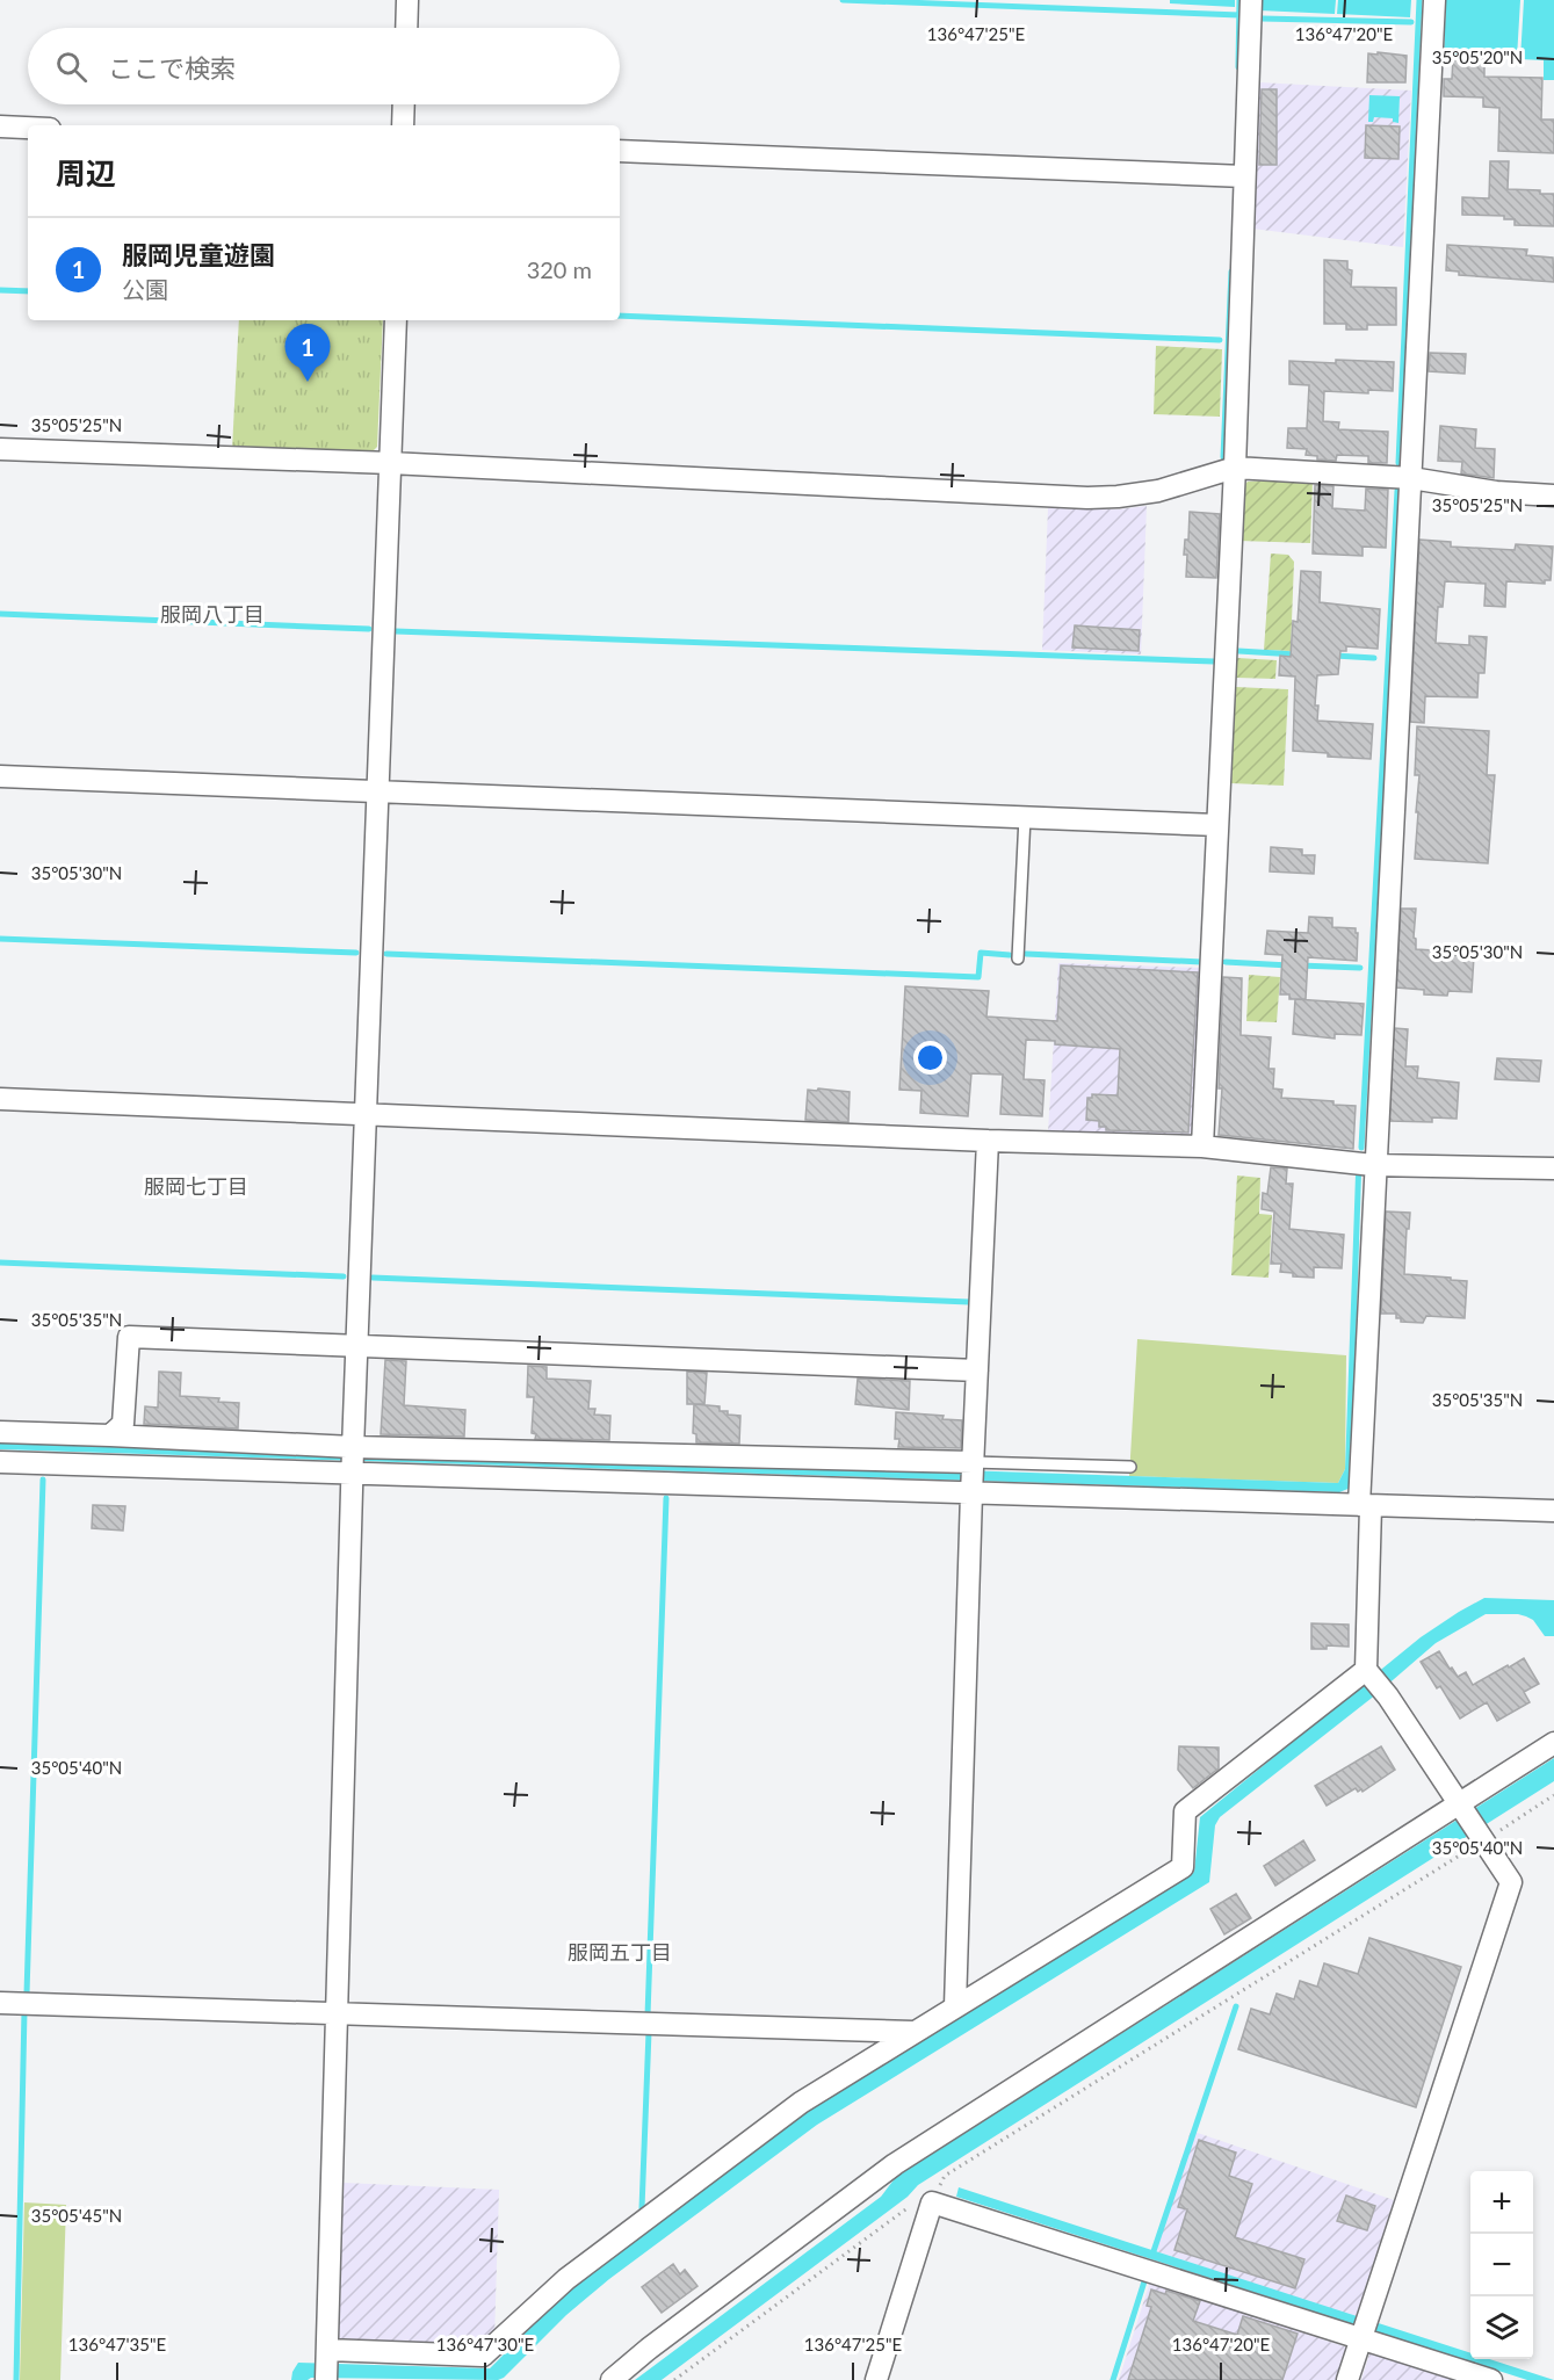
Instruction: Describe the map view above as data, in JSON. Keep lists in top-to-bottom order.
{
  "districts": ["服岡八丁目", "服岡七丁目", "服岡五丁目"],
  "page": {
    "search": "ここで検索",
    "heading": "周辺",
    "list": [
      {
        "mark": "1",
        "name": "服岡児童遊園",
        "note": "公園",
        "value": "320 m"
      }
    ],
    "pins": "1",
    "map_buttons": ["+", "−"]
  },
  "coordinates": [
    "136°47'25\"E",
    "136°47'20\"E",
    "35°05'20\"N",
    "35°05'25\"N",
    "35°05'30\"N",
    "35°05'35\"N",
    "35°05'40\"N",
    "35°05'45\"N",
    "136°47'35\"E",
    "136°47'30\"E"
  ]
}
